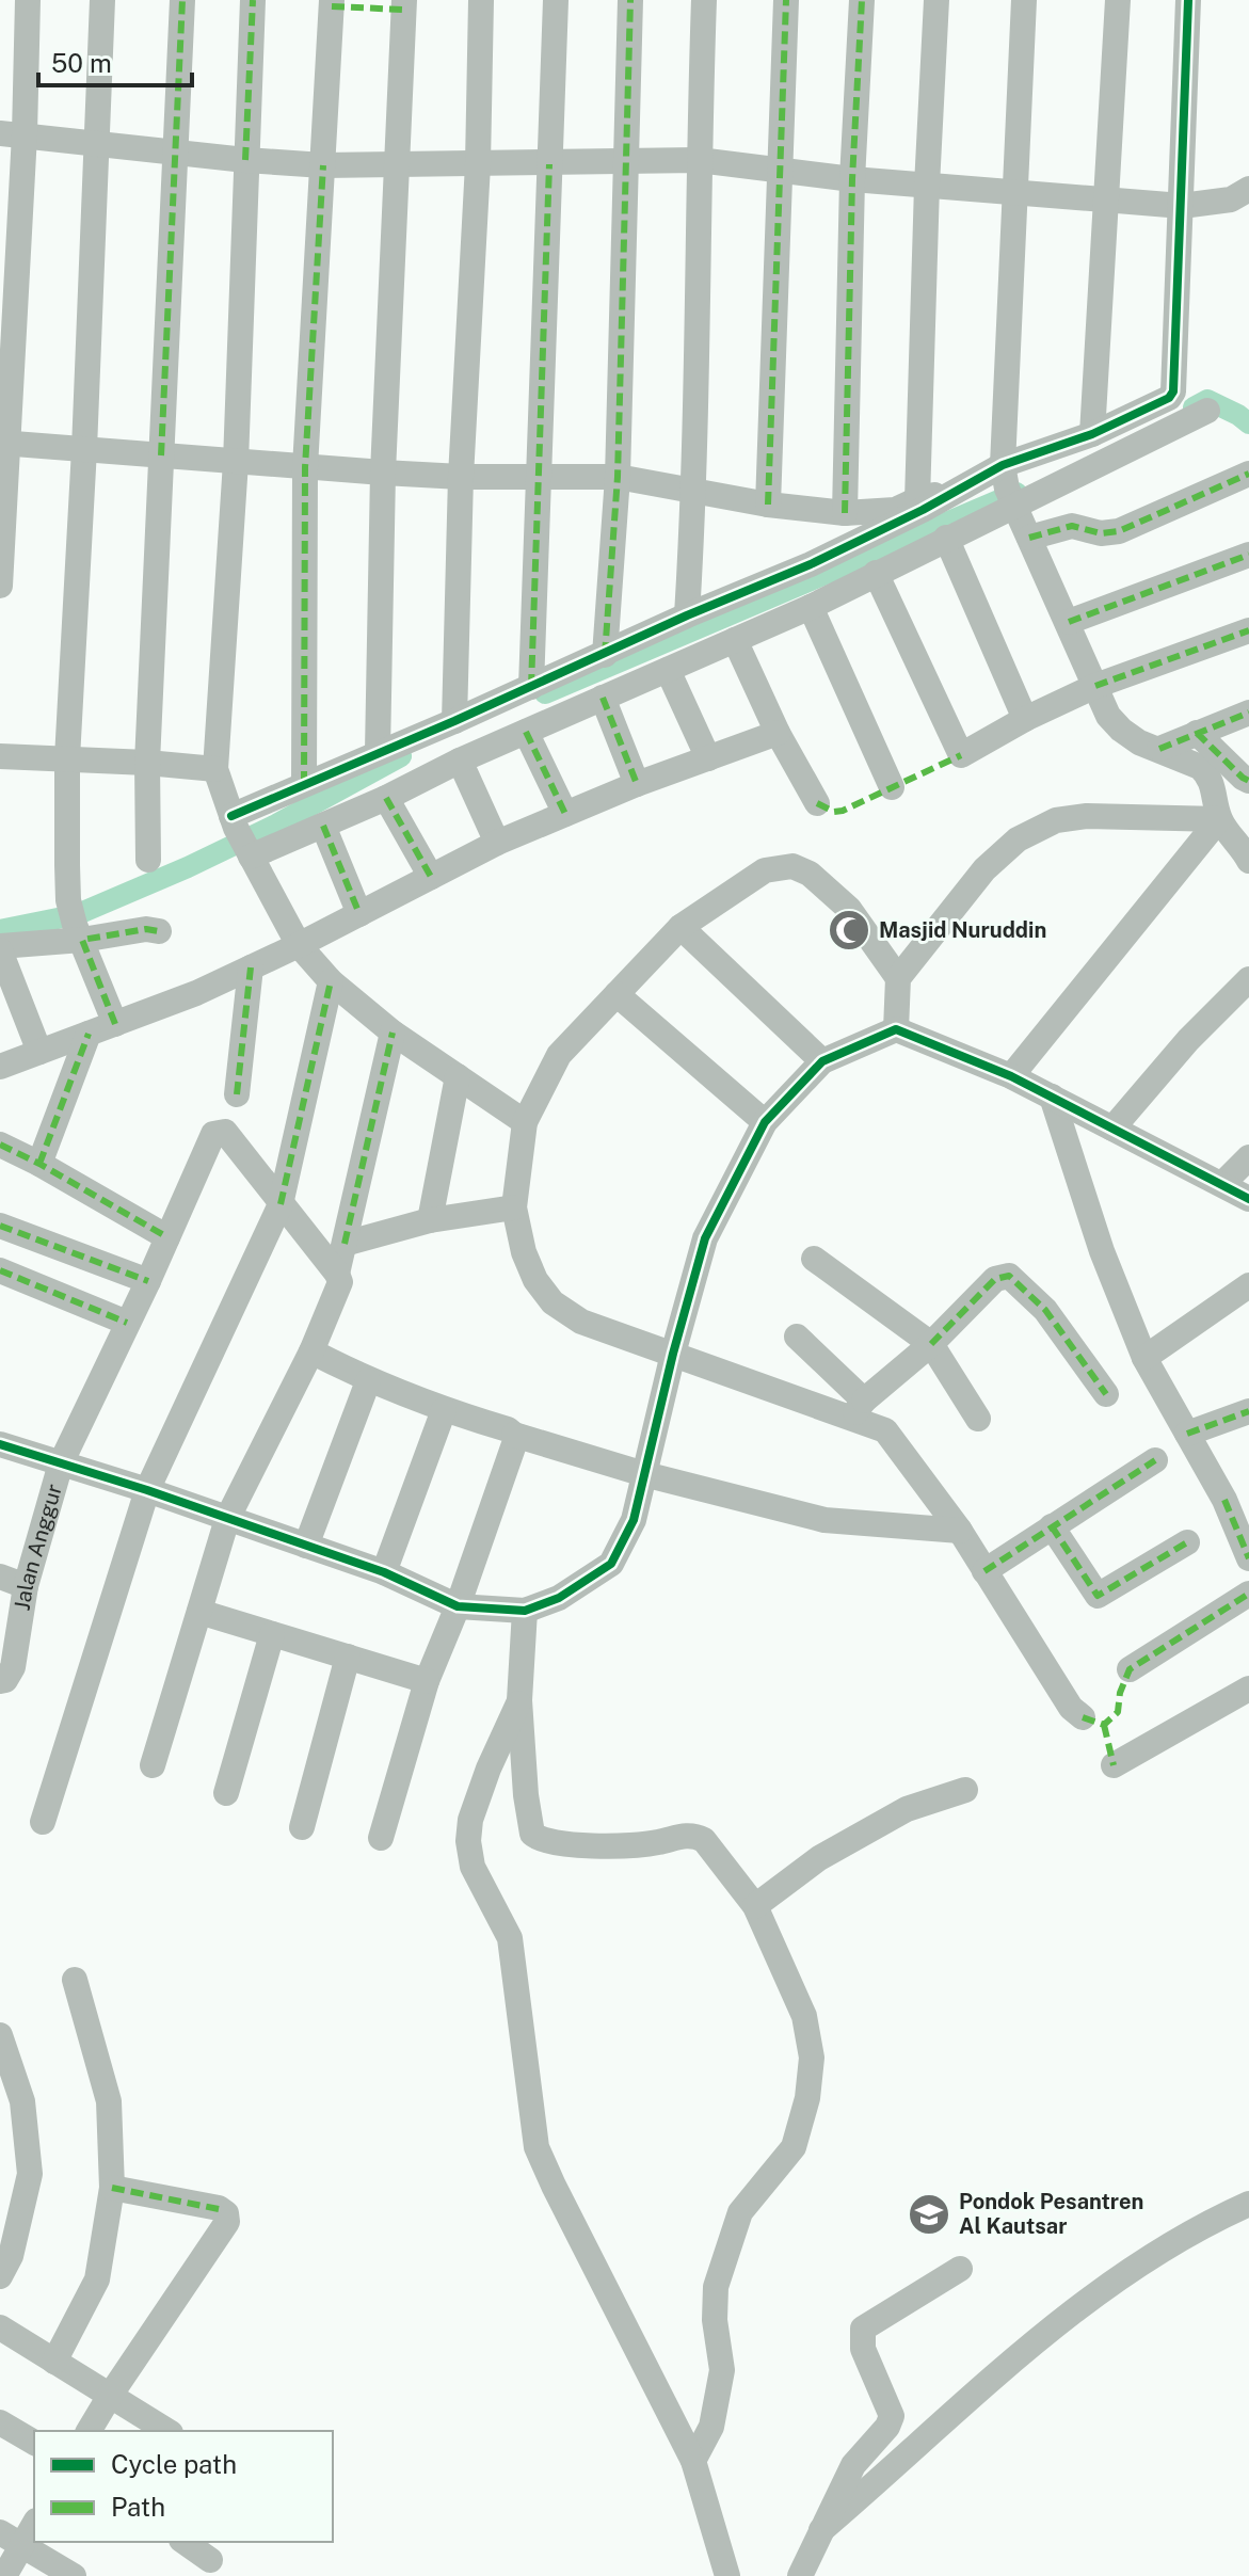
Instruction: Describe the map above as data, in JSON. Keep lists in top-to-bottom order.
{
  "streets": {
    "street": ["Jalan Anggur"]
  },
  "places": {
    "mosque": ["Masjid Nuruddin"],
    "school or university": ["Pondok Pesantren Al Kautsar"]
  },
  "legend": ["Cycle path", "Path"],
  "scale_bar": "50 m"
}
